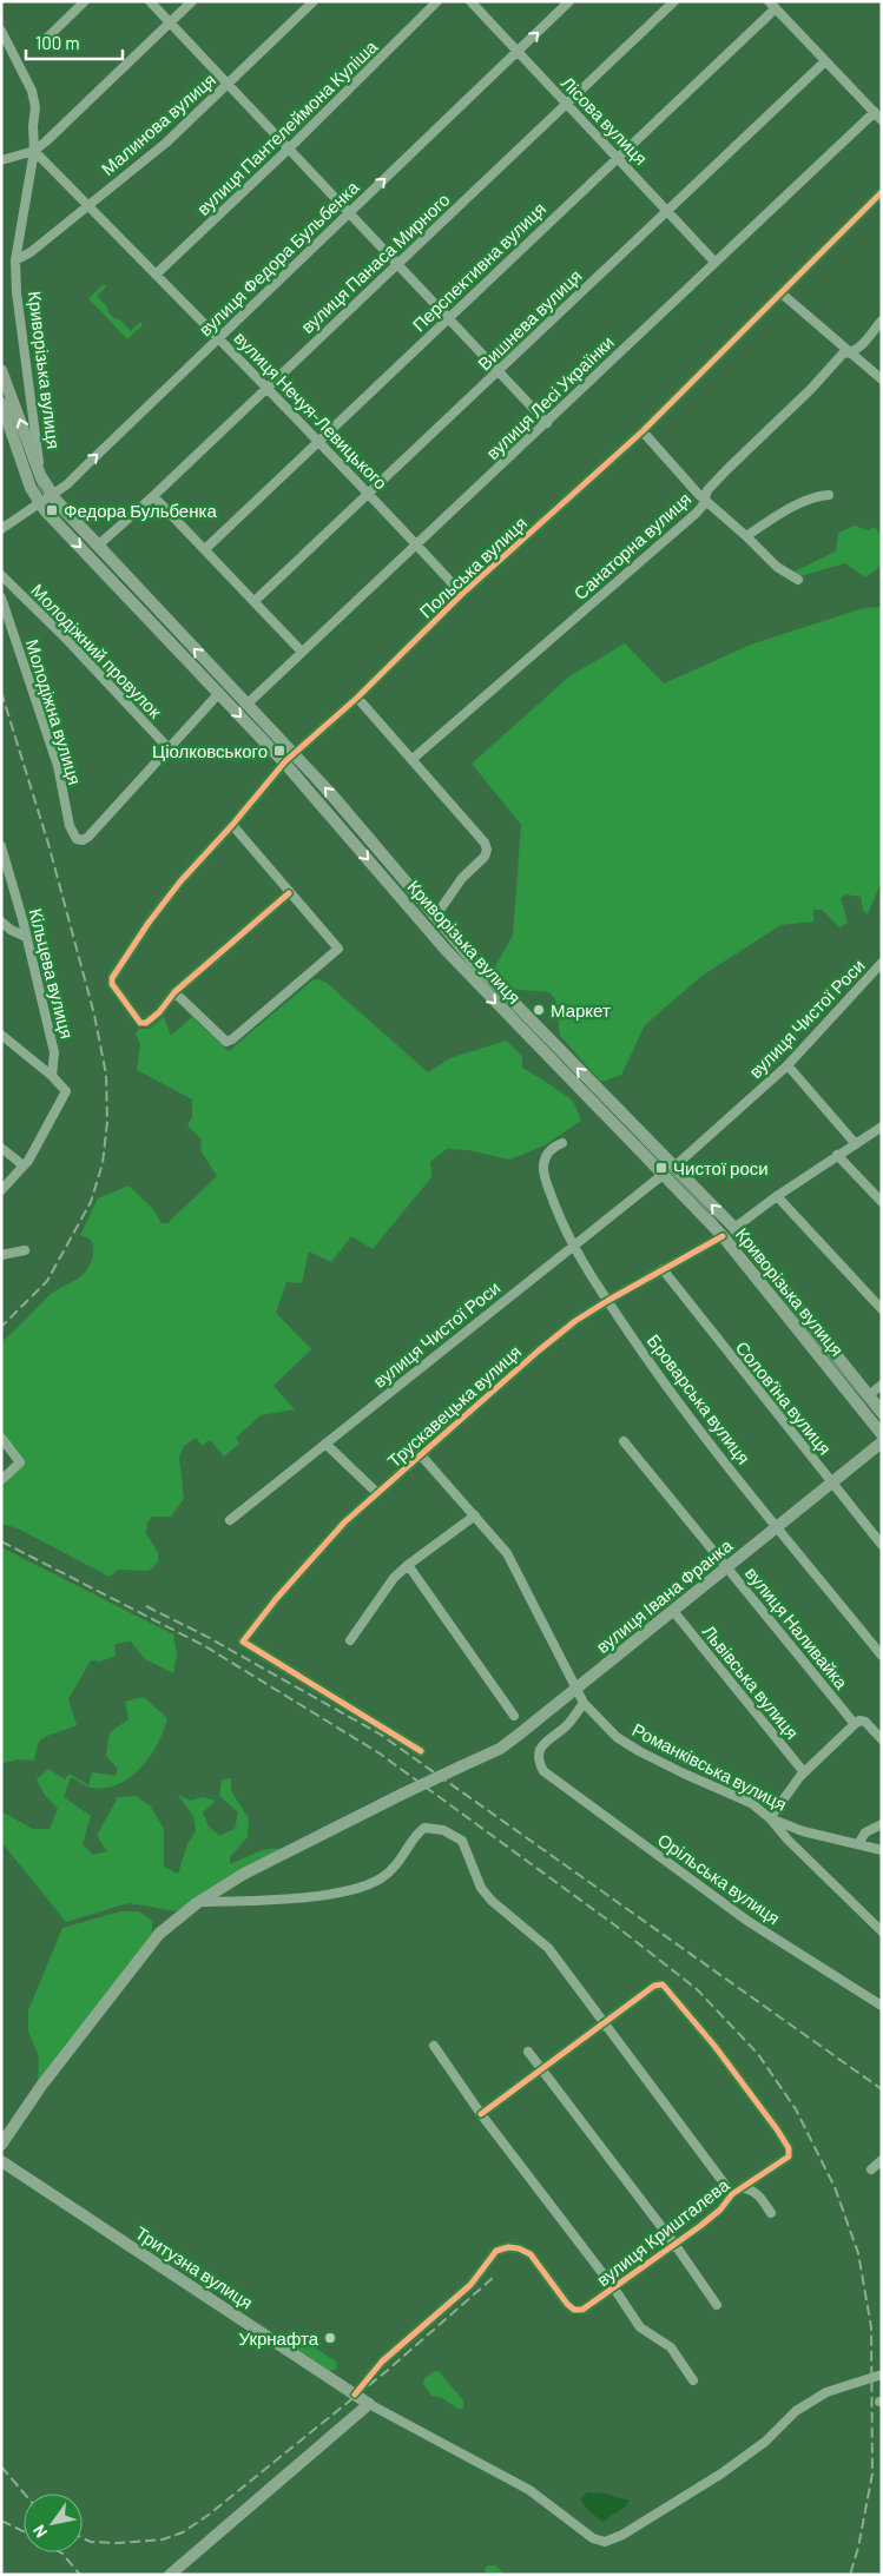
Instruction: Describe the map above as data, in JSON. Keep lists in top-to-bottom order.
{
  "streets": {
    "main road": ["Криворізька вулиця", "вулиця Івана Франка", "Тритузна вулиця"],
    "street": [
      "Лісова вулиця",
      "Малинова вулиця",
      "вулиця Пантелеймона Куліша",
      "вулиця Федора Бульбенка",
      "вулиця Панаса Мирного",
      "Перспективна вулиця",
      "Вишнева вулиця",
      "вулиця Лесі Українки",
      "вулиця Нечуя-Левицького",
      "Санаторна вулиця",
      "Польська вулиця",
      "Молодіжний провулок",
      "Молодіжна вулиця",
      "Кільцева вулиця",
      "вулиця Чистої Роси",
      "Соловʼїна вулиця",
      "Броварська вулиця",
      "Трускавецька вулиця",
      "вулиця Наливайка",
      "Львівська вулиця",
      "Романківська вулиця",
      "Орільська вулиця",
      "вулиця Кришталева"
    ]
  },
  "crossings": [
    ["Лісова вулиця", "вулиця Федора Бульбенка"],
    ["Лісова вулиця", "вулиця Панаса Мирного"],
    ["Лісова вулиця", "Перспективна вулиця"],
    ["Лісова вулиця", "Вишнева вулиця"],
    ["Лісова вулиця", "вулиця Лесі Українки"],
    ["Малинова вулиця", "Криворізька вулиця"],
    ["Малинова вулиця", "вулиця Нечуя-Левицького"],
    ["вулиця Пантелеймона Куліша", "вулиця Нечуя-Левицького"],
    ["вулиця Федора Бульбенка", "Криворізька вулиця"],
    ["вулиця Федора Бульбенка", "вулиця Нечуя-Левицького"],
    ["вулиця Панаса Мирного", "Криворізька вулиця"],
    ["вулиця Панаса Мирного", "вулиця Нечуя-Левицького"],
    ["Перспективна вулиця", "вулиця Нечуя-Левицького"],
    ["Вишнева вулиця", "вулиця Нечуя-Левицького"],
    ["Криворізька вулиця", "вулиця Лесі Українки"],
    ["Криворізька вулиця", "вулиця Нечуя-Левицького"],
    ["Криворізька вулиця", "Польська вулиця"],
    ["Криворізька вулиця", "Молодіжна вулиця"],
    ["Криворізька вулиця", "вулиця Чистої Роси"],
    ["Криворізька вулиця", "Трускавецька вулиця"],
    ["вулиця Лесі Українки", "вулиця Нечуя-Левицького"],
    ["вулиця Нечуя-Левицького", "Польська вулиця"],
    ["Молодіжний провулок", "Молодіжна вулиця"],
    ["вулиця Чистої Роси", "Броварська вулиця"],
    ["Соловʼїна вулиця", "Трускавецька вулиця"],
    ["Соловʼїна вулиця", "вулиця Івана Франка"],
    ["Броварська вулиця", "Трускавецька вулиця"],
    ["Броварська вулиця", "вулиця Івана Франка"],
    ["Трускавецька вулиця", "Романківська вулиця"],
    ["вулиця Івана Франка", "вулиця Наливайка"],
    ["вулиця Івана Франка", "Львівська вулиця"],
    ["вулиця Івана Франка", "Романківська вулиця"],
    ["Романківська вулиця", "Орільська вулиця"],
    ["вулиця Кришталева", "Тритузна вулиця"]
  ],
  "one_way": ["вулиця Федора Бульбенка"],
  "places": {
    "transit": ["Федора Бульбенка", "Ціолковського", "Чистої роси"],
    "other": ["Маркет", "Укрнафта"]
  },
  "scale_bar": "100 m",
  "north": "bottom left"
}
